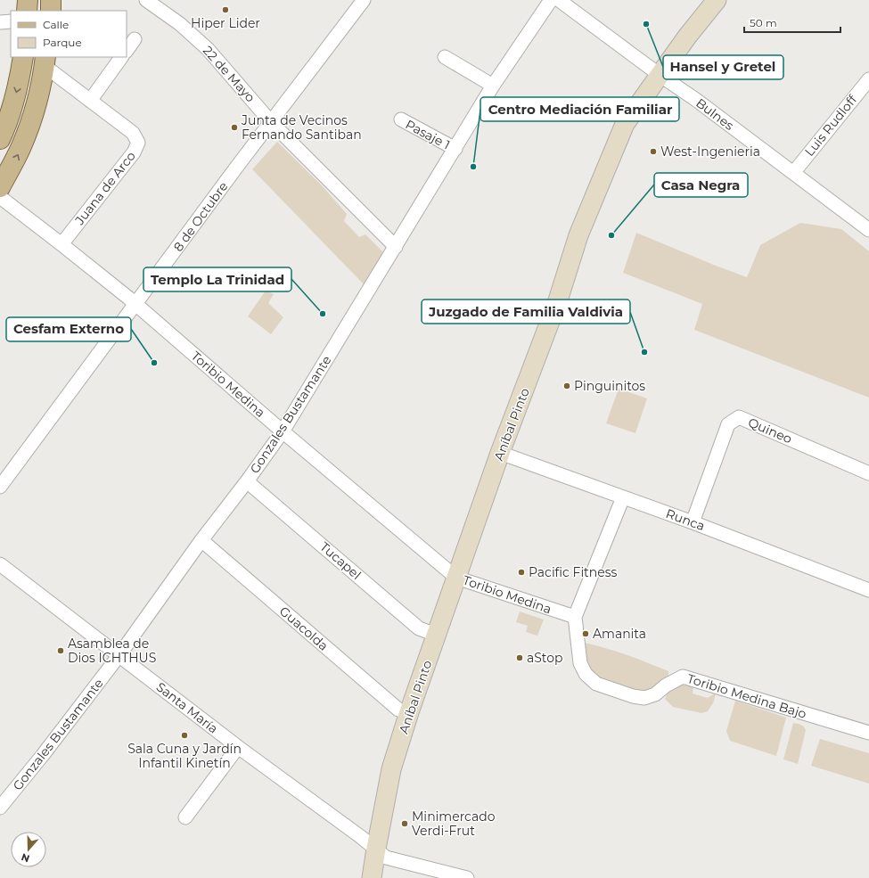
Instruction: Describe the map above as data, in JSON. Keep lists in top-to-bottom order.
{
  "streets": {
    "main road": ["Aníbal Pinto"],
    "street": [
      "22 de Mayo",
      "Bulnes",
      "Luis Rudloff",
      "Pasaje 1",
      "Juana de Arco",
      "8 de Octubre",
      "Toribio Medina",
      "Gonzales Bustamante",
      "Quineo",
      "Runca",
      "Tucapel",
      "Guacolda",
      "Toribio Medina Bajo",
      "Santa María"
    ]
  },
  "crossings": [
    ["22 de Mayo", "8 de Octubre"],
    ["22 de Mayo", "Gonzales Bustamante"],
    ["Bulnes", "Luis Rudloff"],
    ["Bulnes", "Aníbal Pinto"],
    ["Pasaje 1", "Gonzales Bustamante"],
    ["Juana de Arco", "Toribio Medina"],
    ["8 de Octubre", "Toribio Medina"],
    ["Toribio Medina", "Gonzales Bustamante"],
    ["Toribio Medina", "Aníbal Pinto"],
    ["Toribio Medina", "Toribio Medina Bajo"],
    ["Gonzales Bustamante", "Tucapel"],
    ["Gonzales Bustamante", "Guacolda"],
    ["Gonzales Bustamante", "Santa María"],
    ["Aníbal Pinto", "Runca"],
    ["Aníbal Pinto", "Tucapel"],
    ["Aníbal Pinto", "Guacolda"],
    ["Aníbal Pinto", "Santa María"],
    ["Quineo", "Runca"]
  ],
  "places": [
    "Hiper Lider",
    "Hansel y Gretel",
    "Junta de Vecinos Fernando Santiban",
    "West-Ingenieria",
    "Centro Mediación Familiar",
    "Casa Negra",
    "Templo La Trinidad",
    "Juzgado de Familia Valdivia",
    "Cesfam Externo",
    "Pinguinitos",
    "Pacific Fitness",
    "Amanita",
    "Asamblea de Dios ICHTHUS",
    "aStop",
    "Sala Cuna y Jardín Infantil Kinetín",
    "Minimercado Verdi-Frut"
  ],
  "legend": ["Calle", "Parque"],
  "scale_bar": "50 m",
  "north": "bottom"
}
